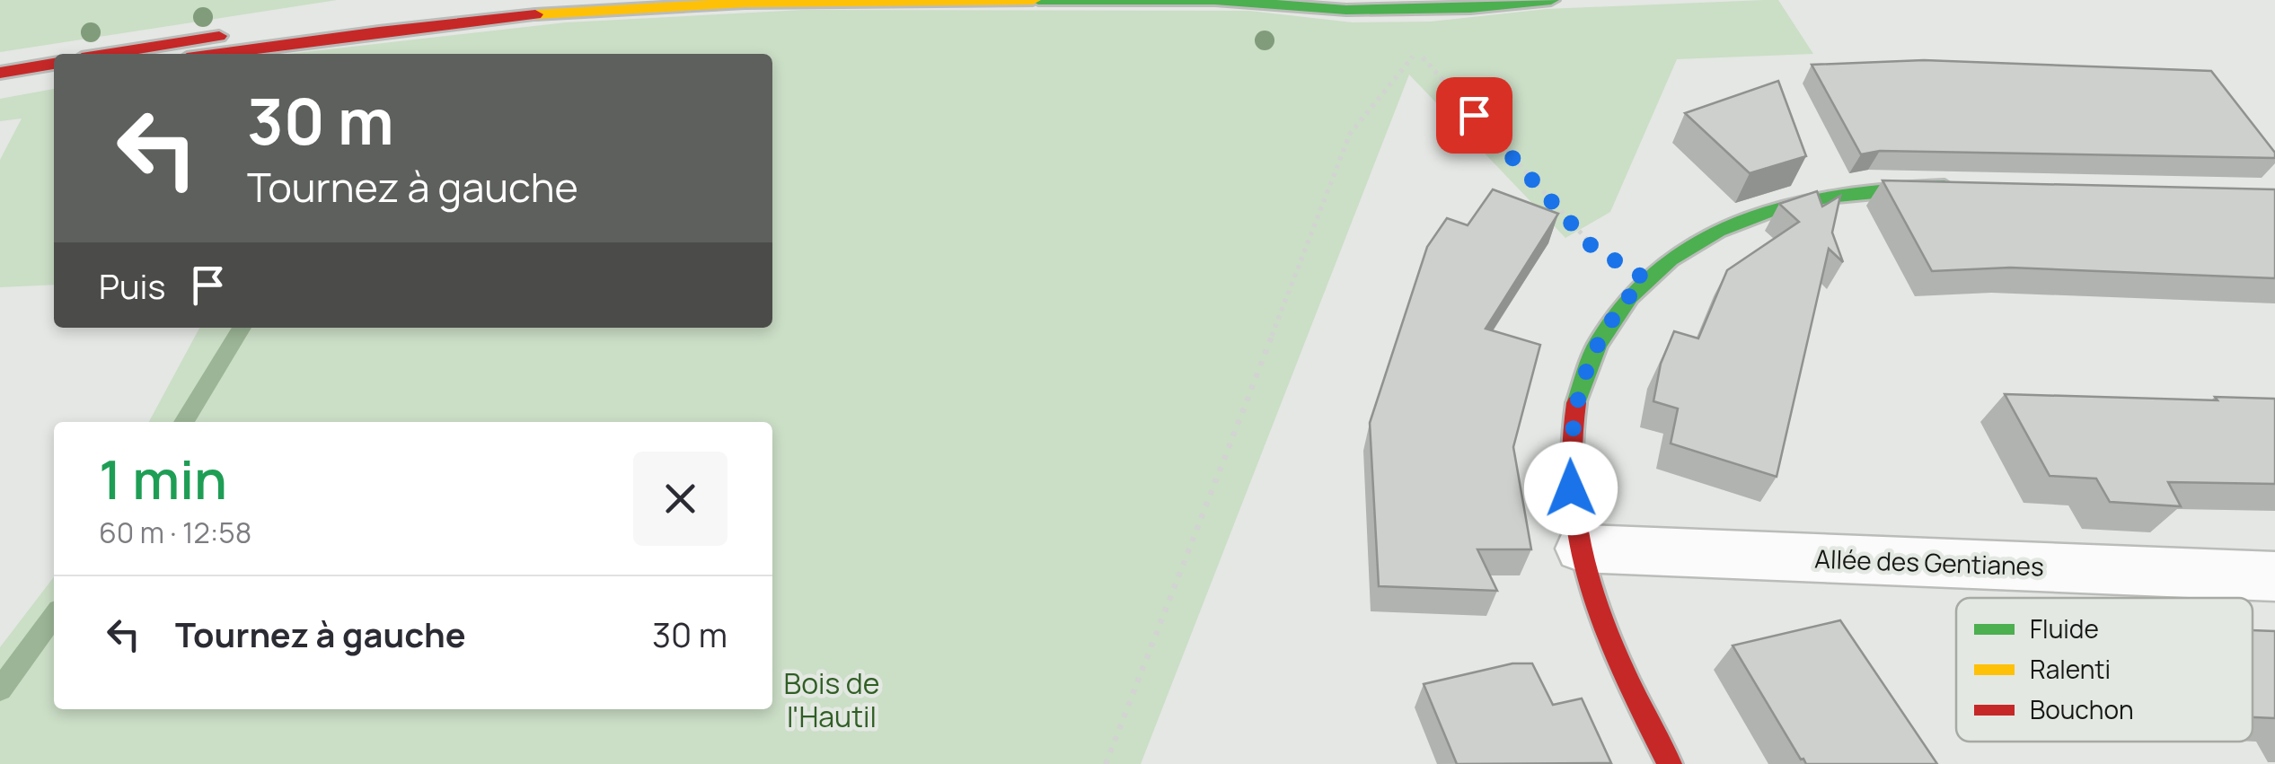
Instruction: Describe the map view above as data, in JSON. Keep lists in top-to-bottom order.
{
  "streets": {
    "street": ["Allée des Gentianes"]
  },
  "parks": ["Bois de l'Hautil"],
  "legend": ["Fluide", "Ralenti", "Bouchon"],
  "page": {
    "turn": ["30 m", "Tournez à gauche"],
    "then": "Puis",
    "heading": ["1 min", "60 m · 12:58"],
    "list": [
      {
        "name": "Tournez à gauche",
        "value": "30 m"
      }
    ]
  }
}
